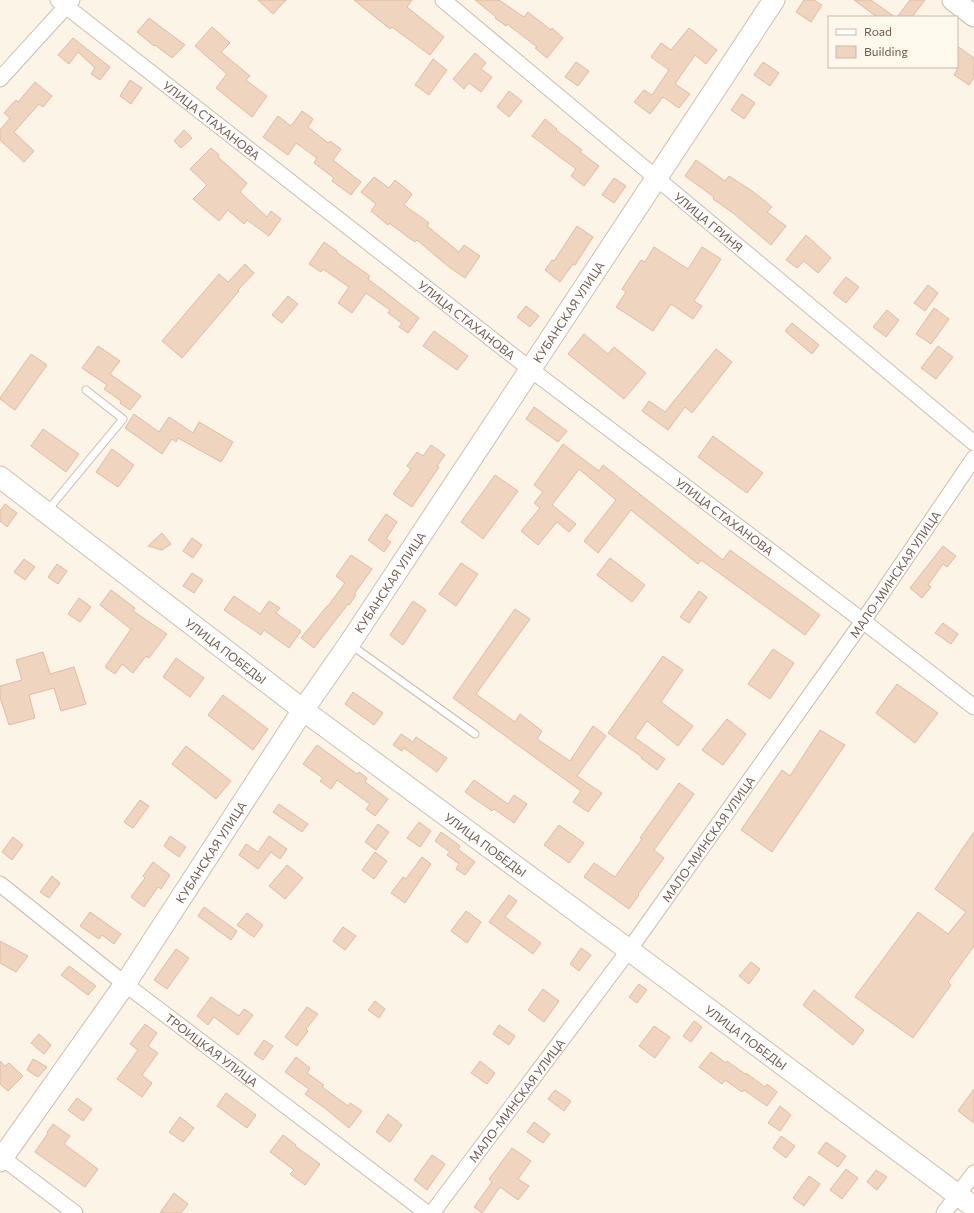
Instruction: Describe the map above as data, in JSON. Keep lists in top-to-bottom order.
{
  "streets": {
    "street": [
      "УЛИЦА СТАХАНОВА",
      "УЛИЦА ГРИНЯ",
      "КУБАНСКАЯ УЛИЦА",
      "МАЛО-МИНСКАЯ УЛИЦА",
      "УЛИЦА ПОБЕДЫ",
      "ТРОИЦКАЯ УЛИЦА"
    ]
  },
  "crossings": [
    ["УЛИЦА СТАХАНОВА", "КУБАНСКАЯ УЛИЦА"],
    ["УЛИЦА СТАХАНОВА", "МАЛО-МИНСКАЯ УЛИЦА"],
    ["УЛИЦА ГРИНЯ", "КУБАНСКАЯ УЛИЦА"],
    ["КУБАНСКАЯ УЛИЦА", "УЛИЦА ПОБЕДЫ"],
    ["КУБАНСКАЯ УЛИЦА", "ТРОИЦКАЯ УЛИЦА"],
    ["МАЛО-МИНСКАЯ УЛИЦА", "УЛИЦА ПОБЕДЫ"]
  ],
  "legend": ["Road", "Building"]
}
